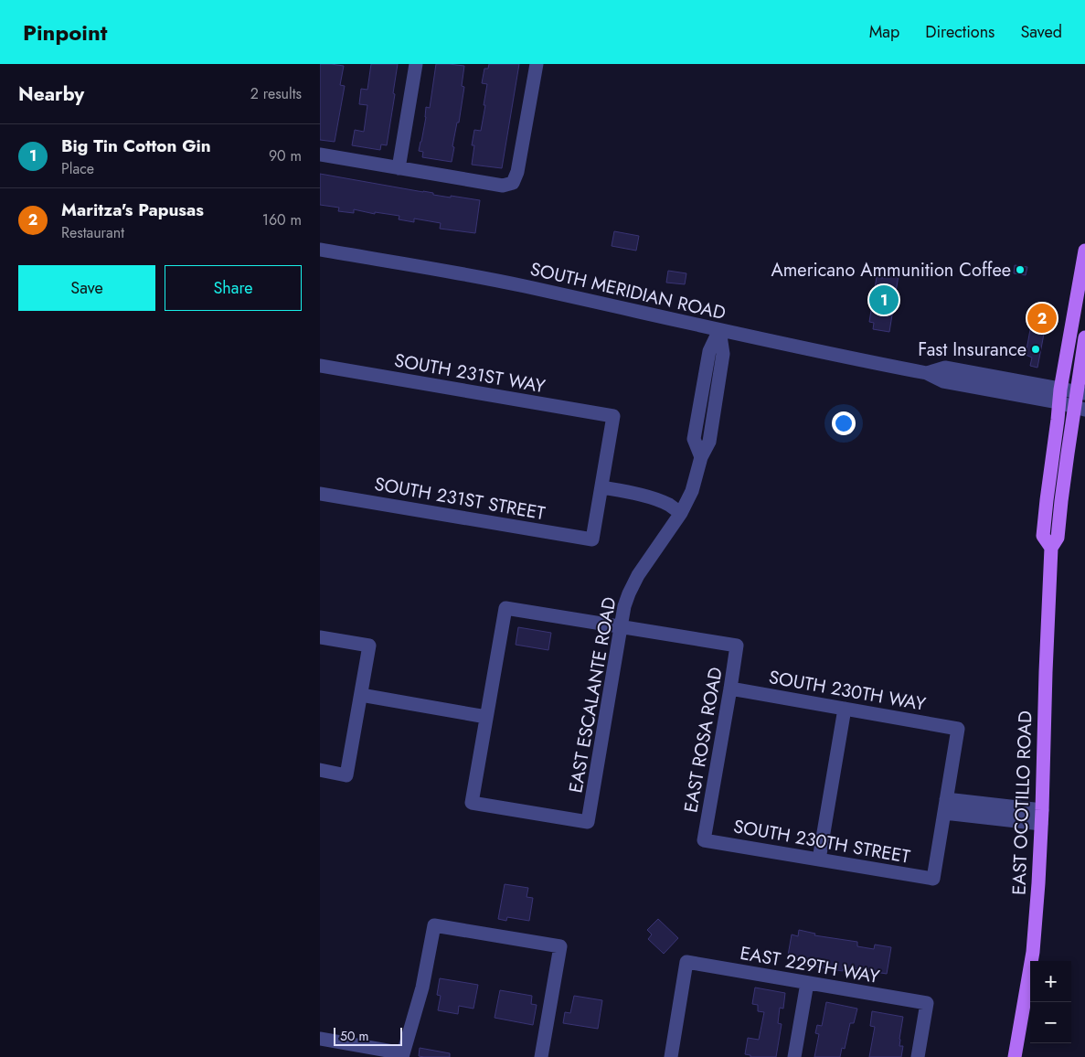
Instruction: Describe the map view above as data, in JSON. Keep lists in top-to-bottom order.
{
  "streets": {
    "main road": ["EAST OCOTILLO ROAD"],
    "street": [
      "SOUTH MERIDIAN ROAD",
      "SOUTH 231ST WAY",
      "SOUTH 231ST STREET",
      "SOUTH 230TH WAY",
      "EAST ESCALANTE ROAD",
      "EAST ROSA ROAD",
      "SOUTH 230TH STREET",
      "EAST 229TH WAY"
    ]
  },
  "crossings": [
    ["SOUTH MERIDIAN ROAD", "EAST ESCALANTE ROAD"],
    ["SOUTH 231ST WAY", "SOUTH 231ST STREET"],
    ["SOUTH 230TH WAY", "EAST ROSA ROAD"],
    ["EAST ESCALANTE ROAD", "EAST ROSA ROAD"],
    ["EAST ROSA ROAD", "SOUTH 230TH STREET"]
  ],
  "places": ["Americano Ammunition Coffee", "Fast Insurance"],
  "scale_bar": "50 m",
  "page": {
    "header": "Pinpoint",
    "nav": ["Map", "Directions", "Saved"],
    "heading": ["Nearby", "2 results"],
    "list": [
      {
        "mark": "1",
        "name": "Big Tin Cotton Gin",
        "note": "Place",
        "value": "90 m"
      },
      {
        "mark": "2",
        "name": "Maritza's Papusas",
        "note": "Restaurant",
        "value": "160 m"
      }
    ],
    "buttons": ["Save", "Share"],
    "pins": ["1", "2"],
    "map_buttons": ["+", "−"],
    "scale": "50 m"
  }
}
